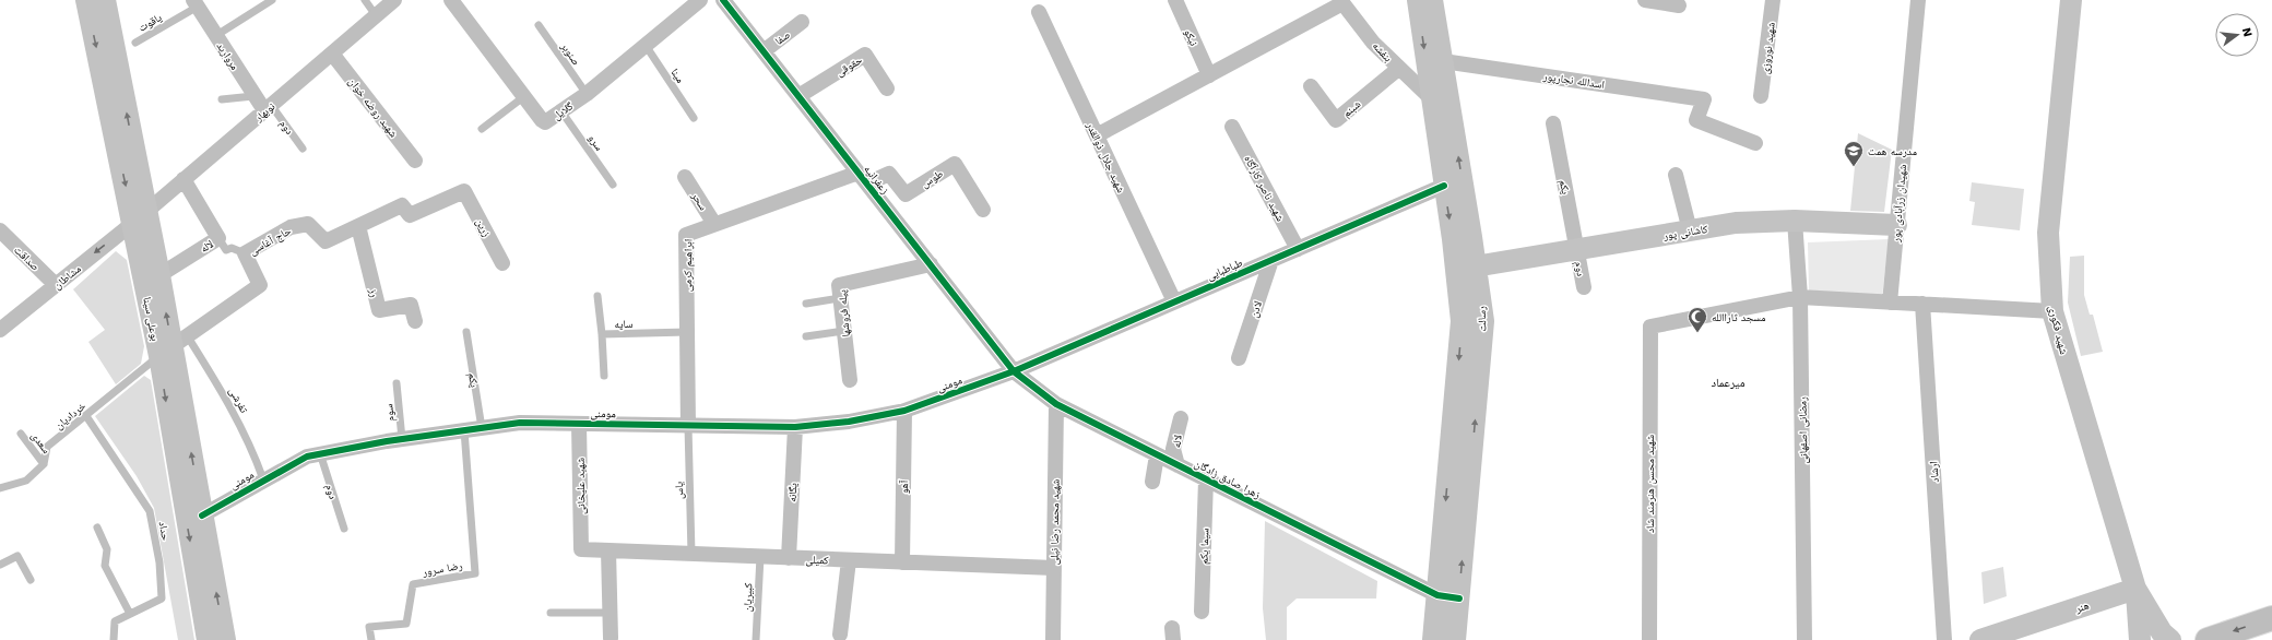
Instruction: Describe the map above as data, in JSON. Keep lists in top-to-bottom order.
{
  "streets": {
    "street": [
      "صفا",
      "نیکو",
      "شهید نوروزی",
      "بنفشه",
      "مروارید",
      "حقوقی",
      "اسدالله نجارپور",
      "شهید روضه خوان",
      "شبنم",
      "گلایل",
      "نوبهار",
      "دوم",
      "شهید جلال ذوالقدر",
      "طوس",
      "زعفرانیه",
      "یکم",
      "شهید ناصر کارآگاه",
      "سحر",
      "شهیدان زرآبادی پور",
      "زرین",
      "کاشانی پور",
      "حاج آغاسی",
      "لاله",
      "صداقت",
      "ابراهیم کرمی",
      "طباطبایی",
      "مشاطان",
      "رز",
      "لادن",
      "پیله فروشها",
      "بوعلی سینا",
      "رسالت",
      "شهید فکوری",
      "مومنی",
      "رمضانی اصفهانی",
      "ارشاد",
      "زهرا صادق زادگان",
      "شهید محسن هنرمند شاد",
      "شهید علیخانی",
      "آهو",
      "یگانه",
      "شهید محمد رضا نیلی",
      "سیما یکم",
      "کمیلی",
      "هنر"
    ],
    "lane": [
      "یاقوت",
      "صنوبر",
      "مینا",
      "سرو",
      "سایه",
      "تفرشی",
      "سوم",
      "خردادیان",
      "سعدی",
      "یاس",
      "حداد",
      "رضا سرور",
      "کبیریان"
    ]
  },
  "crossings": [
    ["یاقوت", "مروارید"],
    ["صفا", "زعفرانیه"],
    ["بنفشه", "شبنم"],
    ["بنفشه", "رسالت"],
    ["صنوبر", "گلایل"],
    ["مروارید", "نوبهار"],
    ["مروارید", "دوم"],
    ["حقوقی", "زعفرانیه"],
    ["مینا", "گلایل"],
    ["اسدالله نجارپور", "رسالت"],
    ["شهید روضه خوان", "نوبهار"],
    ["گلایل", "سرو"],
    ["نوبهار", "دوم"],
    ["نوبهار", "لاله"],
    ["نوبهار", "مشاطان"],
    ["نوبهار", "بوعلی سینا"],
    ["دوم", "یکم"],
    ["دوم", "کاشانی پور"],
    ["دوم", "مومنی"],
    ["شهید جلال ذوالقدر", "طباطبایی"],
    ["طوس", "زعفرانیه"],
    ["طوس", "ابراهیم کرمی"],
    ["زعفرانیه", "ابراهیم کرمی"],
    ["زعفرانیه", "طباطبایی"],
    ["زعفرانیه", "پیله فروشها"],
    ["زعفرانیه", "مومنی"],
    ["زعفرانیه", "زهرا صادق زادگان"],
    ["یکم", "کاشانی پور"],
    ["یکم", "مومنی"],
    ["شهید ناصر کارآگاه", "طباطبایی"],
    ["سحر", "ابراهیم کرمی"],
    ["شهیدان زرآبادی پور", "کاشانی پور"],
    ["زرین", "حاج آغاسی"],
    ["کاشانی پور", "رسالت"],
    ["کاشانی پور", "رمضانی اصفهانی"],
    ["حاج آغاسی", "رز"],
    ["حاج آغاسی", "بوعلی سینا"],
    ["حاج آغاسی", "تفرشی"],
    ["حاج آغاسی", "خردادیان"],
    ["لاله", "بوعلی سینا"],
    ["لاله", "زهرا صادق زادگان"],
    ["صداقت", "مشاطان"],
    ["ابراهیم کرمی", "سایه"],
    ["ابراهیم کرمی", "مومنی"],
    ["ابراهیم کرمی", "یاس"],
    ["طباطبایی", "لادن"],
    ["طباطبایی", "رسالت"],
    ["طباطبایی", "مومنی"],
    ["طباطبایی", "زهرا صادق زادگان"],
    ["مشاطان", "بوعلی سینا"],
    ["بوعلی سینا", "مومنی"],
    ["بوعلی سینا", "تفرشی"],
    ["بوعلی سینا", "خردادیان"],
    ["رسالت", "زهرا صادق زادگان"],
    ["شهید فکوری", "هنر"],
    ["مومنی", "تفرشی"],
    ["مومنی", "سوم"],
    ["مومنی", "زهرا صادق زادگان"],
    ["مومنی", "شهید علیخانی"],
    ["مومنی", "آهو"],
    ["مومنی", "یاس"],
    ["مومنی", "یگانه"],
    ["مومنی", "رضا سرور"],
    ["تفرشی", "خردادیان"],
    ["خردادیان", "سعدی"],
    ["خردادیان", "حداد"],
    ["رمضانی اصفهانی", "شهید محسن هنرمند شاد"],
    ["زهرا صادق زادگان", "شهید محمد رضا نیلی"],
    ["زهرا صادق زادگان", "سیما یکم"],
    ["شهید علیخانی", "کمیلی"],
    ["آهو", "کمیلی"],
    ["یاس", "کمیلی"],
    ["یگانه", "کمیلی"],
    ["شهید محمد رضا نیلی", "کمیلی"],
    ["کمیلی", "کبیریان"]
  ],
  "one_way": ["مشاطان"],
  "districts": ["میرعماد"],
  "places": {
    "school or university": ["مدرسه همت"],
    "mosque": ["مسجد ثاراالله"]
  },
  "north": "right"
}
